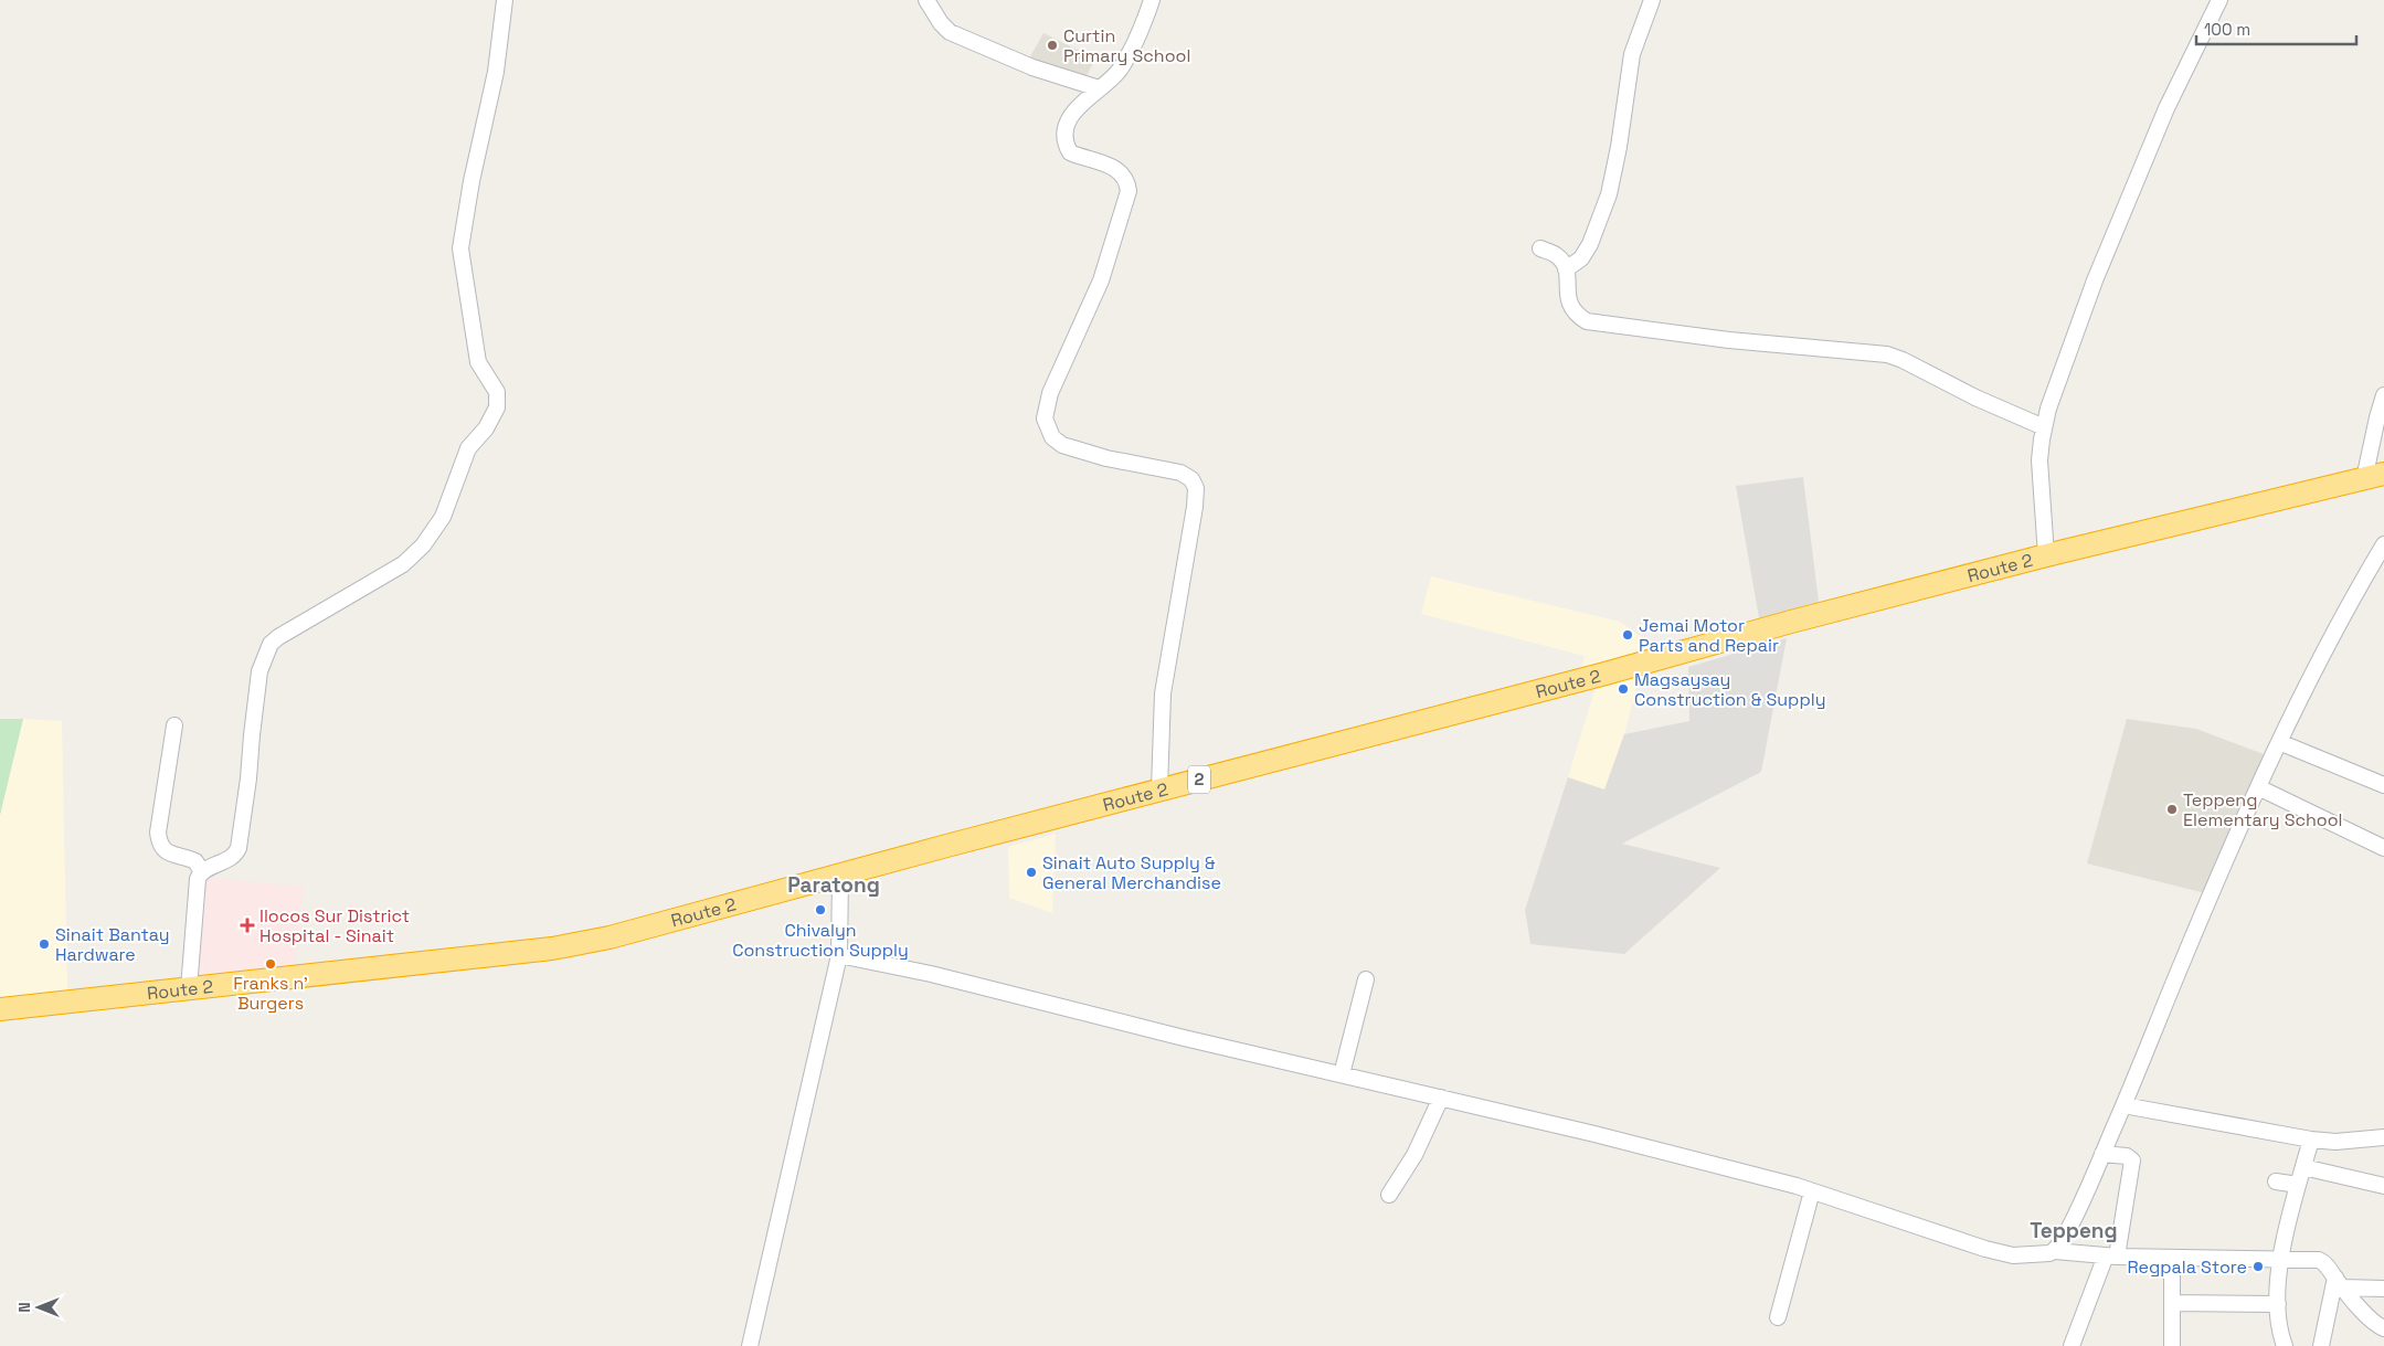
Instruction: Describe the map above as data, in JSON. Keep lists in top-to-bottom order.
{
  "streets": {
    "highway": ["Route 2", "2"]
  },
  "districts": ["Paratong", "Teppeng"],
  "places": {
    "other": [
      "Curtin Primary School",
      "Jemai Motor Parts and Repair",
      "Magsaysay Construction & Supply",
      "Teppeng Elementary School",
      "Sinait Auto Supply & General Merchandise",
      "Chivalyn Construction Supply",
      "Sinait Bantay Hardware",
      "Franks n’ Burgers",
      "Regpala Store"
    ],
    "health": ["Ilocos Sur District Hospital - Sinait"]
  },
  "scale_bar": "100 m",
  "north": "left"
}
